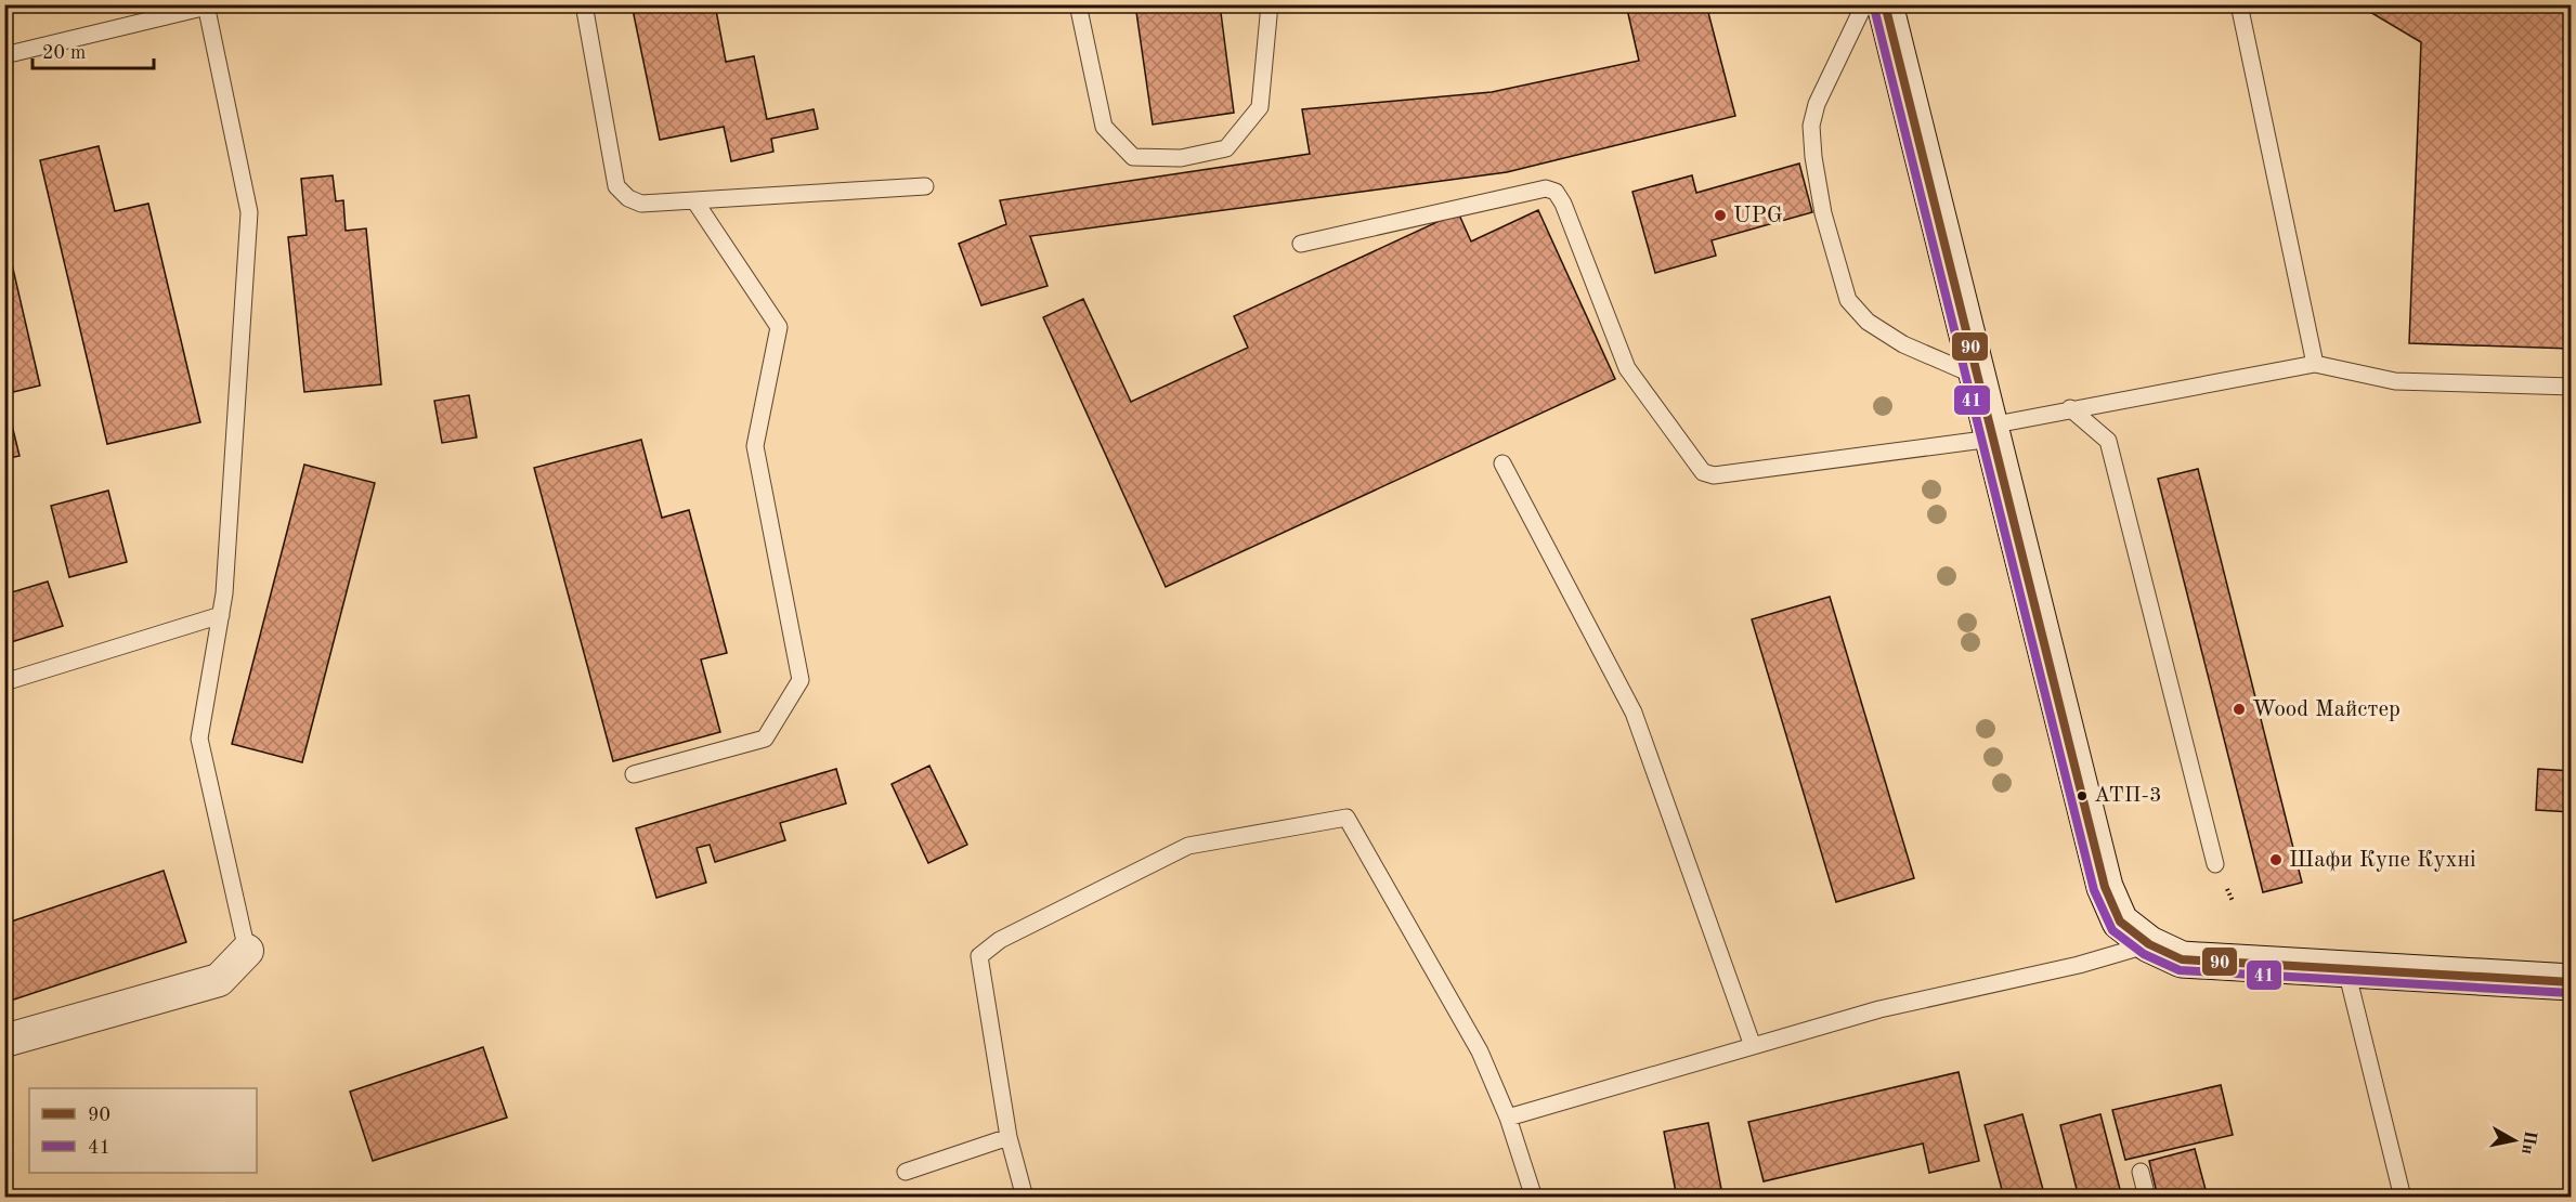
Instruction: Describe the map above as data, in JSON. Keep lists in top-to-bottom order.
{
  "places": [
    "UPG",
    "Wood Майстер",
    "АТП-3",
    "Шафи Купе Кухні"
  ],
  "lines": ["transit line 90", "transit line 41"],
  "legend": ["90", "41"],
  "scale_bar": "20 m",
  "north": "right"
}
